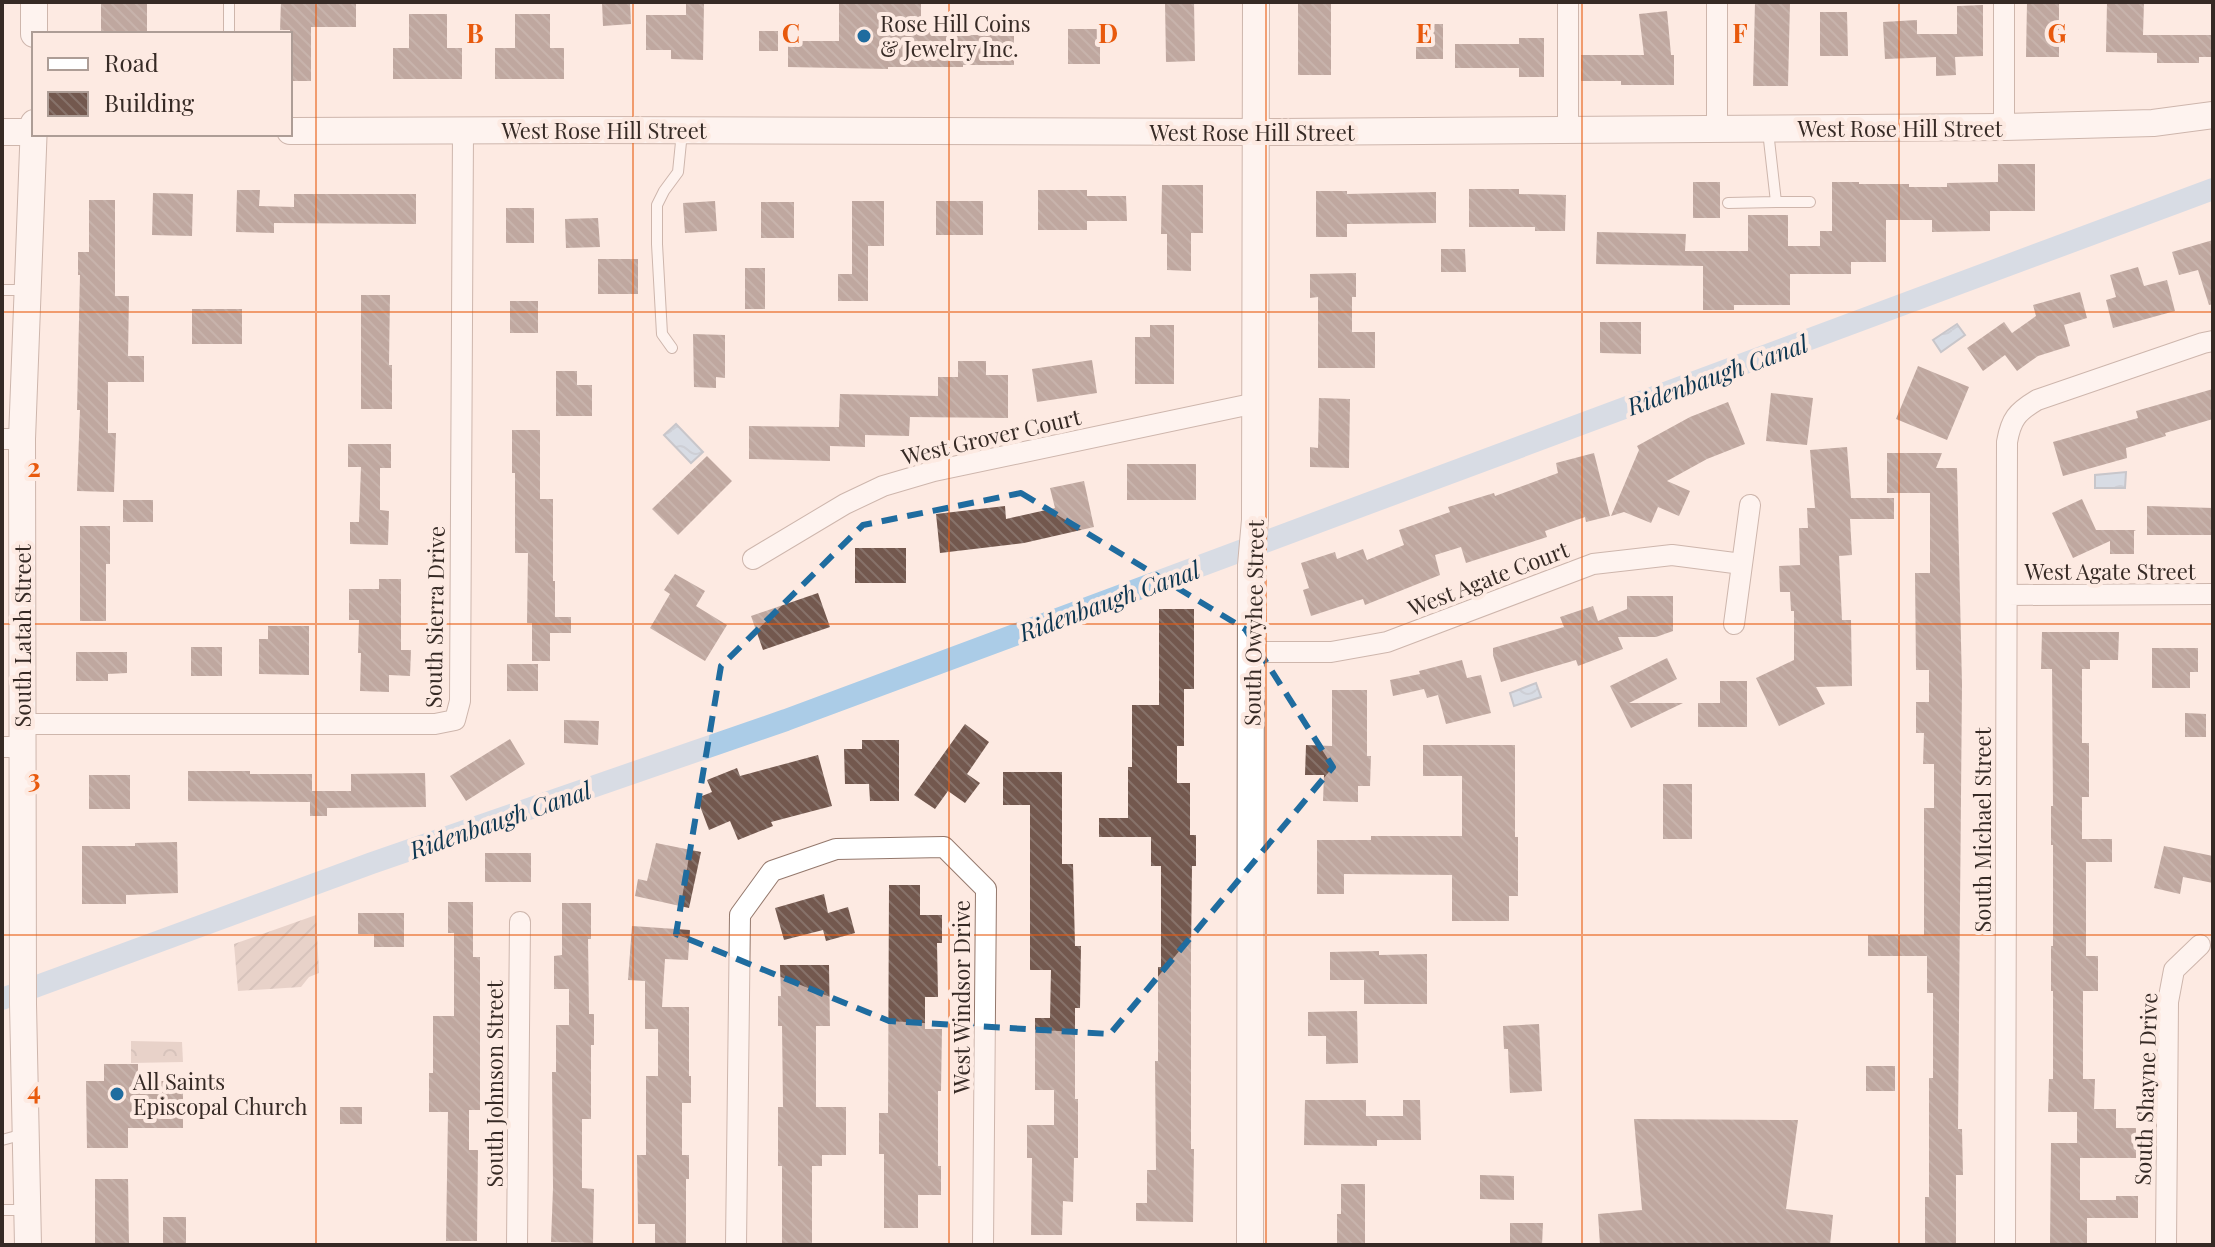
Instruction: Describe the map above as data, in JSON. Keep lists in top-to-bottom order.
{
  "streets": {
    "street": [
      "West Rose Hill Street",
      "West Grover Court",
      "West Agate Street",
      "West Agate Court",
      "South Sierra Drive",
      "South Owyhee Street",
      "South Latah Street",
      "South Michael Street",
      "West Windsor Drive",
      "South Johnson Street",
      "South Shayne Drive"
    ]
  },
  "crossings": [
    ["West Rose Hill Street", "South Sierra Drive"],
    ["West Rose Hill Street", "South Owyhee Street"],
    ["West Grover Court", "South Owyhee Street"],
    ["West Agate Street", "South Michael Street"],
    ["West Agate Court", "South Owyhee Street"],
    ["South Sierra Drive", "South Latah Street"]
  ],
  "water": ["Ridenbaugh Canal"],
  "places": ["Rose Hill Coins & Jewelry Inc.", "All Saints Episcopal Church"],
  "legend": ["Road", "Building"],
  "grid": {
    "columns": [
      "B",
      "C",
      "D",
      "E",
      "F",
      "G"
    ],
    "rows": ["2", "3", "4"]
  }
}
